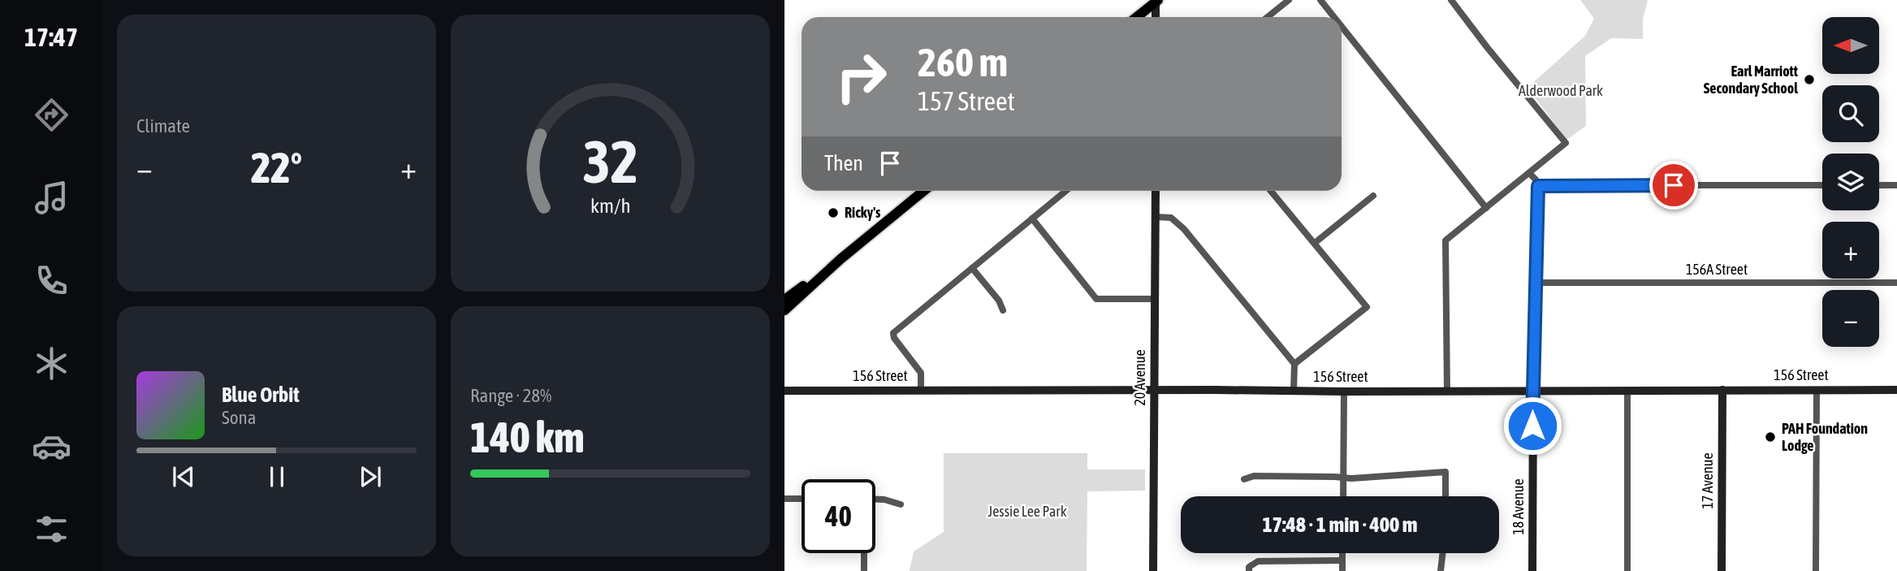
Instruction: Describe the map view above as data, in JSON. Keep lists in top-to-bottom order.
{
  "streets": {
    "street": [
      "156A Street",
      "156 Street",
      "20 Avenue",
      "17 Avenue",
      "18 Avenue"
    ]
  },
  "crossings": [
    ["156A Street", "18 Avenue"],
    ["156 Street", "20 Avenue"],
    ["156 Street", "17 Avenue"],
    ["156 Street", "18 Avenue"]
  ],
  "parks": ["Alderwood Park", "Jessie Lee Park"],
  "places": ["Earl Marriott Secondary School", "Ricky's", "PAH Foundation Lodge"],
  "north": "left",
  "page": {
    "tabs": "17:47",
    "tile": [
      "Climate",
      ["Range · 28%", "140 km"]
    ],
    "map_buttons": ["+", "−"],
    "turn": ["260 m", "157 Street"],
    "then": "Then",
    "heat": ["−", "22°", "+"],
    "song": ["Blue Orbit", "Sona"],
    "limit": "40",
    "trip": "17:48 · 1 min · 400 m",
    "gauge": ["32", "km/h"]
  }
}
